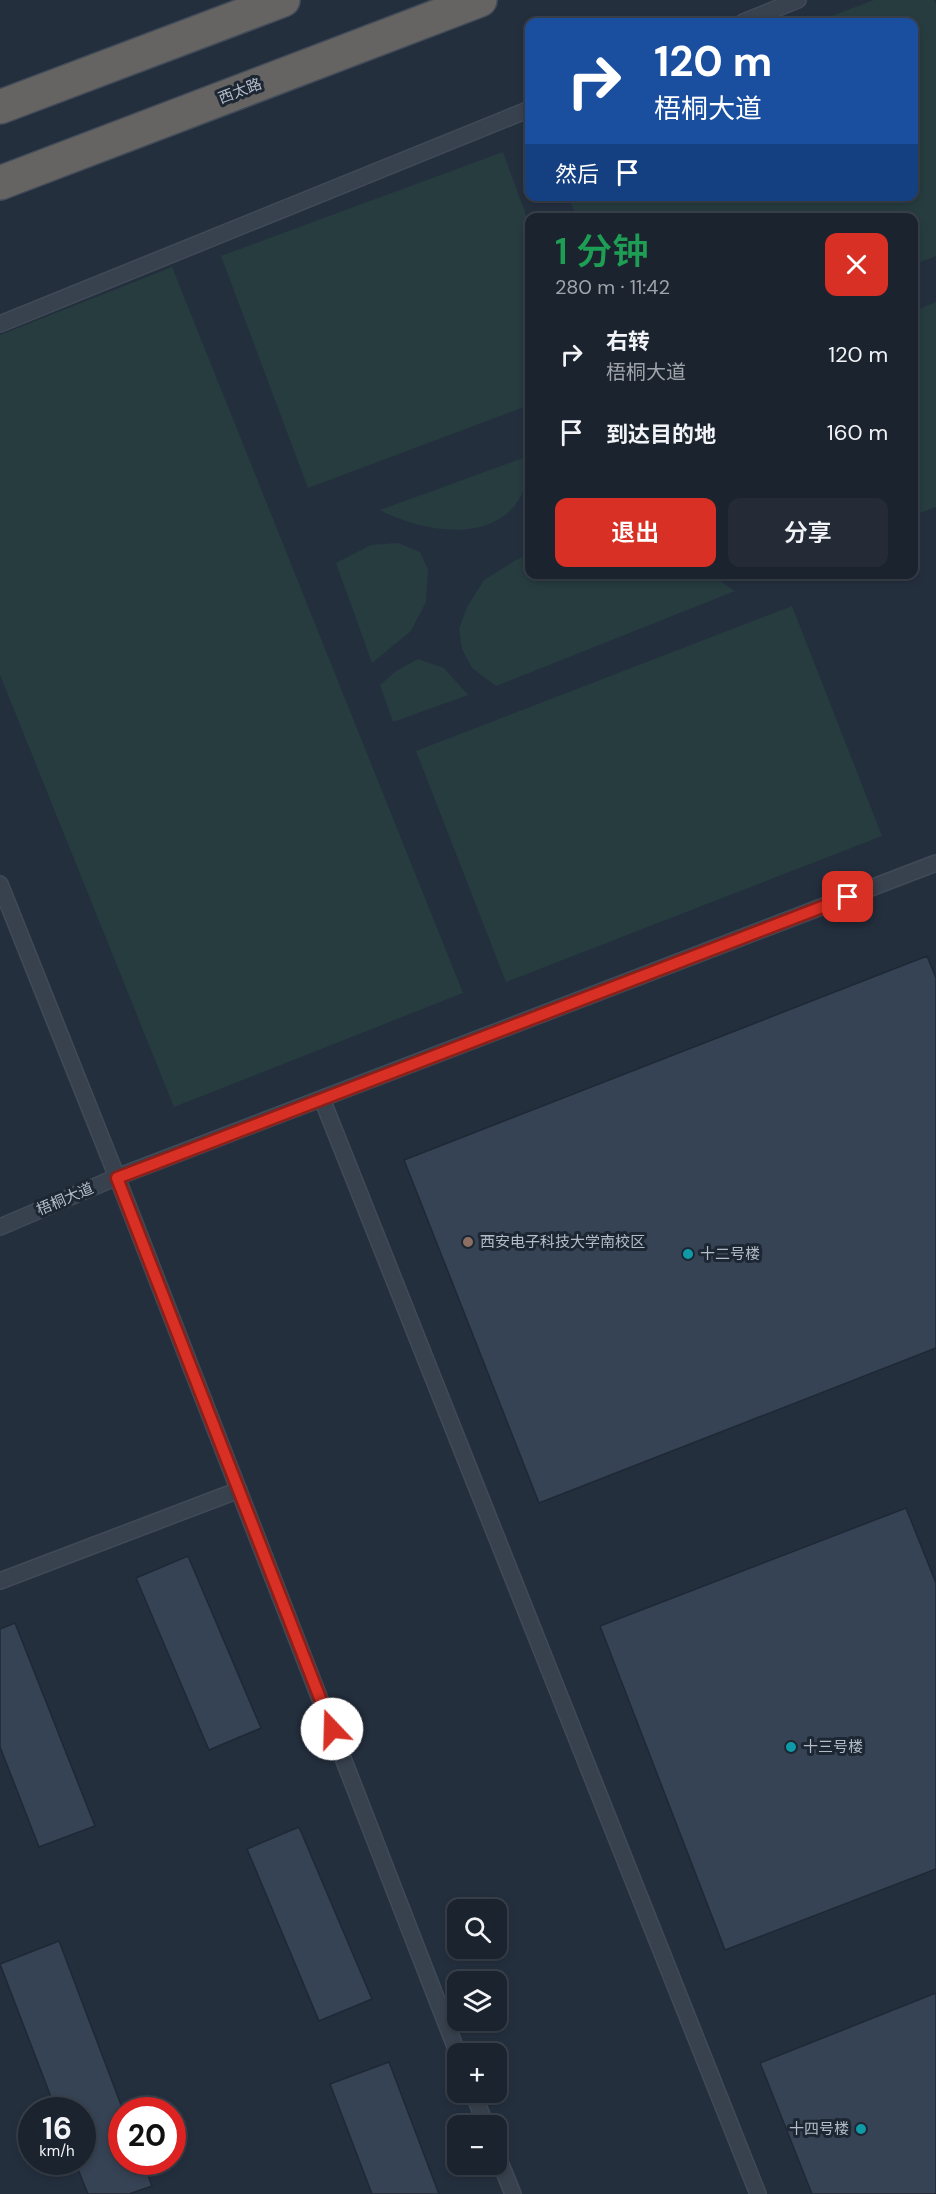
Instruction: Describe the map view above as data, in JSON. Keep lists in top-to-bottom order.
{
  "streets": {
    "highway": ["西太路"],
    "lane": ["梧桐大道"]
  },
  "places": [
    "西安电子科技大学南校区",
    "十二号楼",
    "十三号楼",
    "十四号楼"
  ],
  "page": {
    "turn": ["120 m", "梧桐大道"],
    "then": "然后",
    "heading": ["1 分钟", "280 m · 11:42"],
    "list": [
      {
        "name": "右转",
        "note": "梧桐大道",
        "value": "120 m"
      },
      {
        "name": "到达目的地",
        "value": "160 m"
      }
    ],
    "buttons": ["退出", "分享"],
    "map_buttons": ["+", "−"],
    "speed": "16 km/h",
    "limit": "20"
  }
}
